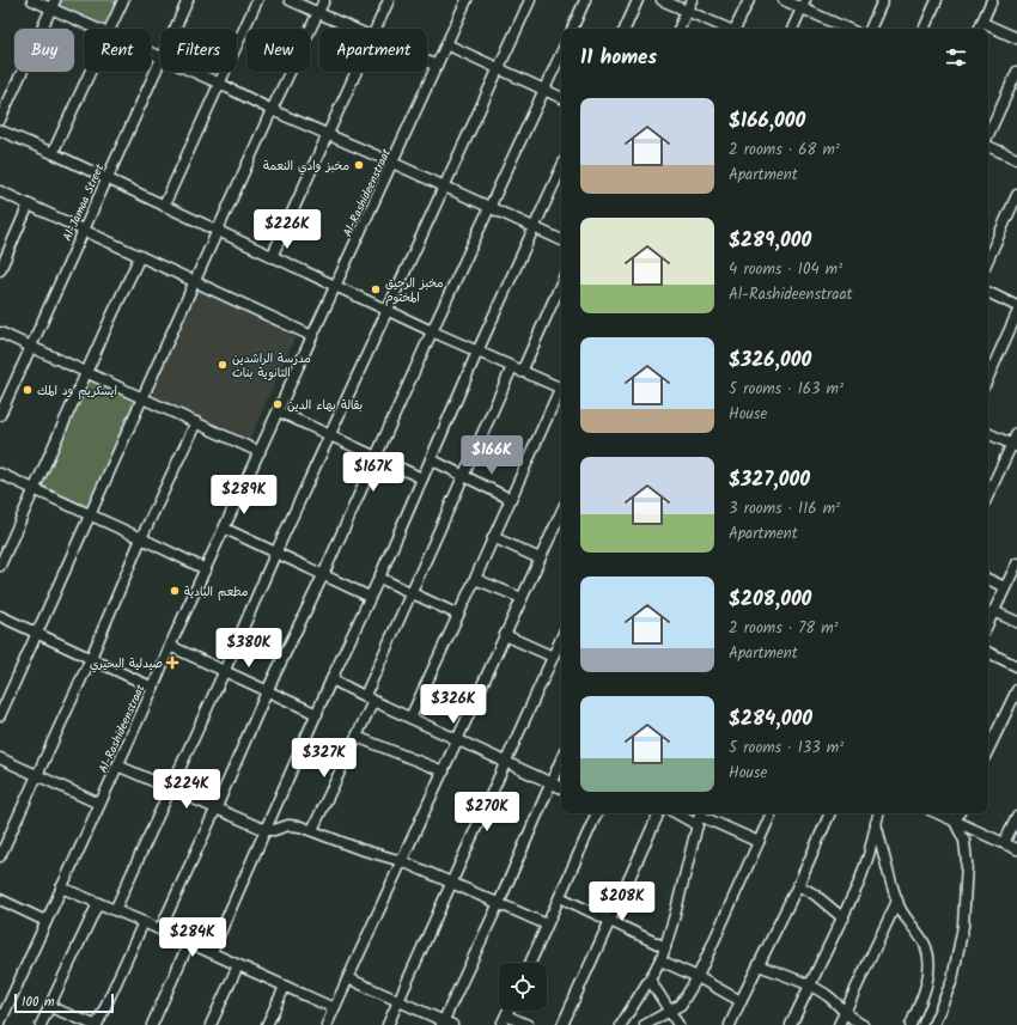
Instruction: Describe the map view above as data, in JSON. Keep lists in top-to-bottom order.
{
  "streets": {
    "street": ["Al-Rashideenstraat", "Al-Jamaa Street"]
  },
  "places": {
    "other": [
      "مخبز وادي النعمة",
      "مخبز الرحيق المختوم",
      "مدرسة الراشدين الثانوية بنات",
      "ايسكريم ود المك",
      "بقالة بهاء الدين",
      "مطعم البادية"
    ],
    "health": ["صيدلية البحيري"]
  },
  "scale_bar": "100 m",
  "page": {
    "chip": [
      "Buy",
      "Rent",
      "Filters",
      "New",
      "Apartment"
    ],
    "heading": "11 homes",
    "list": [
      {
        "name": "$166,000",
        "note": "2 rooms · 68 m² · Apartment"
      },
      {
        "name": "$289,000",
        "note": "4 rooms · 104 m² · Al-Rashideenstraat"
      },
      {
        "name": "$326,000",
        "note": "5 rooms · 163 m² · House"
      },
      {
        "name": "$327,000",
        "note": "3 rooms · 116 m² · Apartment"
      },
      {
        "name": "$208,000",
        "note": "2 rooms · 78 m² · Apartment"
      },
      {
        "name": "$284,000",
        "note": "5 rooms · 133 m² · House"
      }
    ],
    "price": [
      "$226K",
      "$166K",
      "$167K",
      "$289K",
      "$380K",
      "$326K",
      "$327K",
      "$224K",
      "$270K",
      "$208K",
      "$284K"
    ],
    "scale": "100 m"
  }
}
